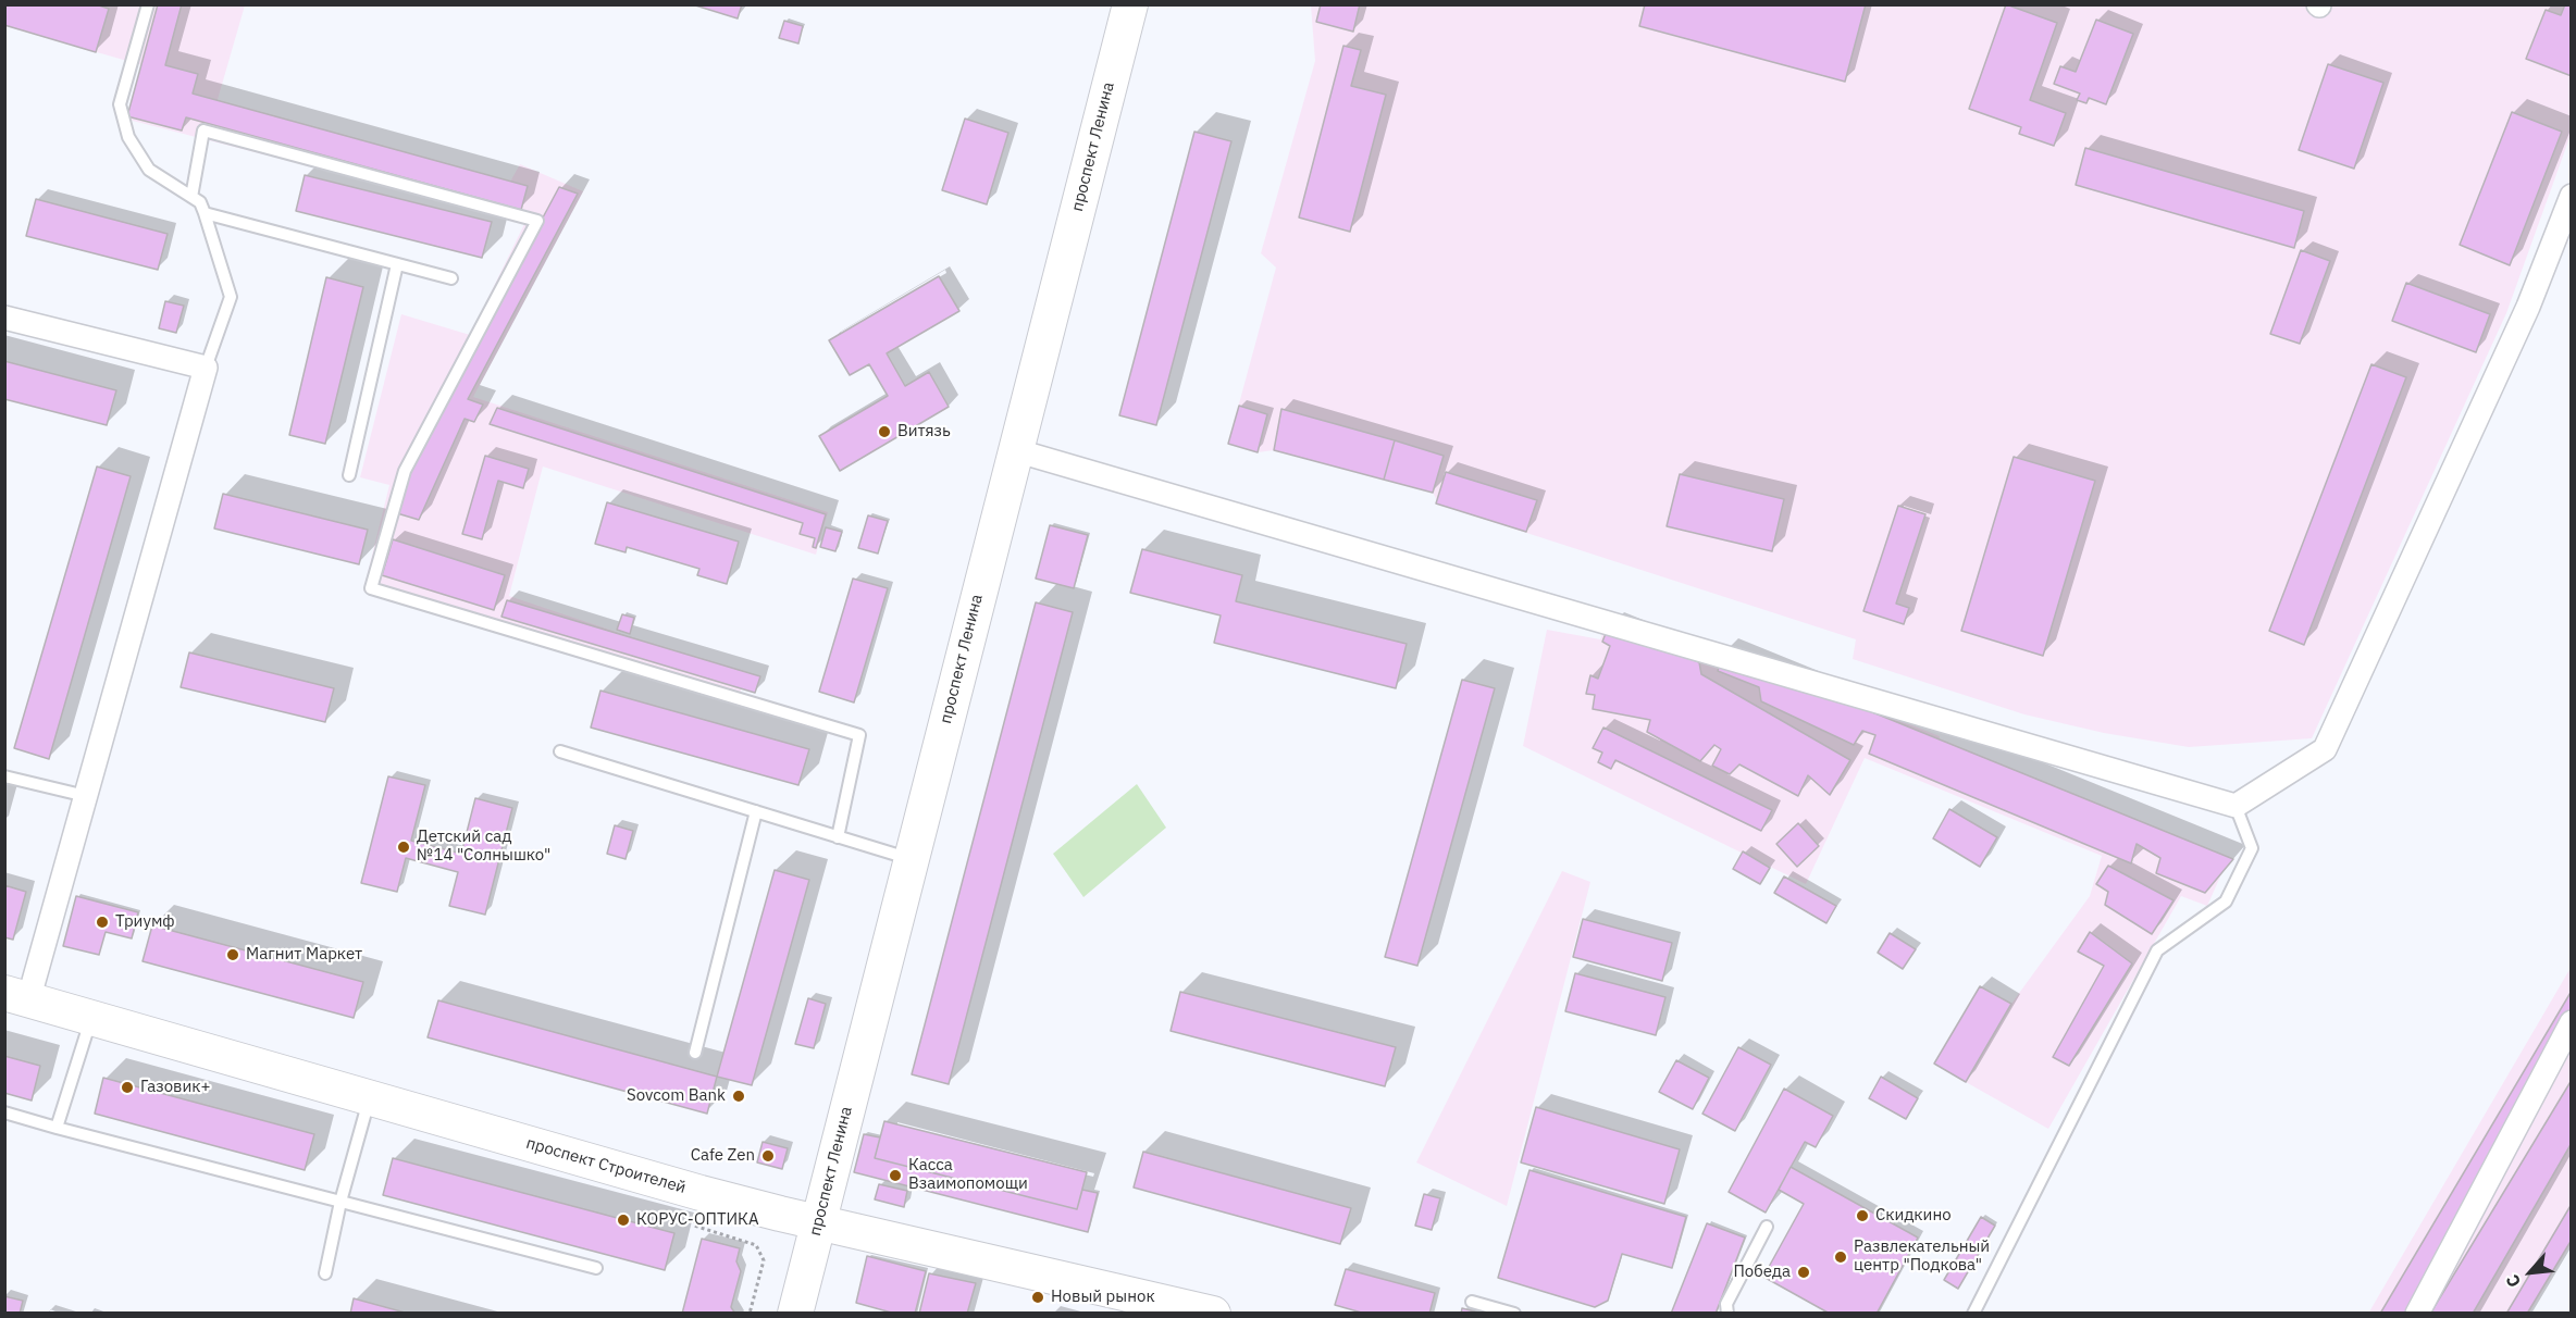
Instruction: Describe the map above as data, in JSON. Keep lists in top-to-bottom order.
{
  "streets": {
    "street": ["проспект Ленина", "проспект Строителей"]
  },
  "crossings": [
    ["проспект Ленина", "проспект Строителей"]
  ],
  "places": [
    "Витязь",
    "Детский сад №14 \"Солнышко\"",
    "Триумф",
    "Магнит Маркет",
    "Газовик+",
    "Sovcom Bank",
    "Cafe Zen",
    "Касса Взаимопомощи",
    "Скидкино",
    "КОРУС-ОПТИКА",
    "Развлекательный центр \"Подкова\"",
    "Победа",
    "Новый рынок"
  ],
  "north": "bottom left"
}
